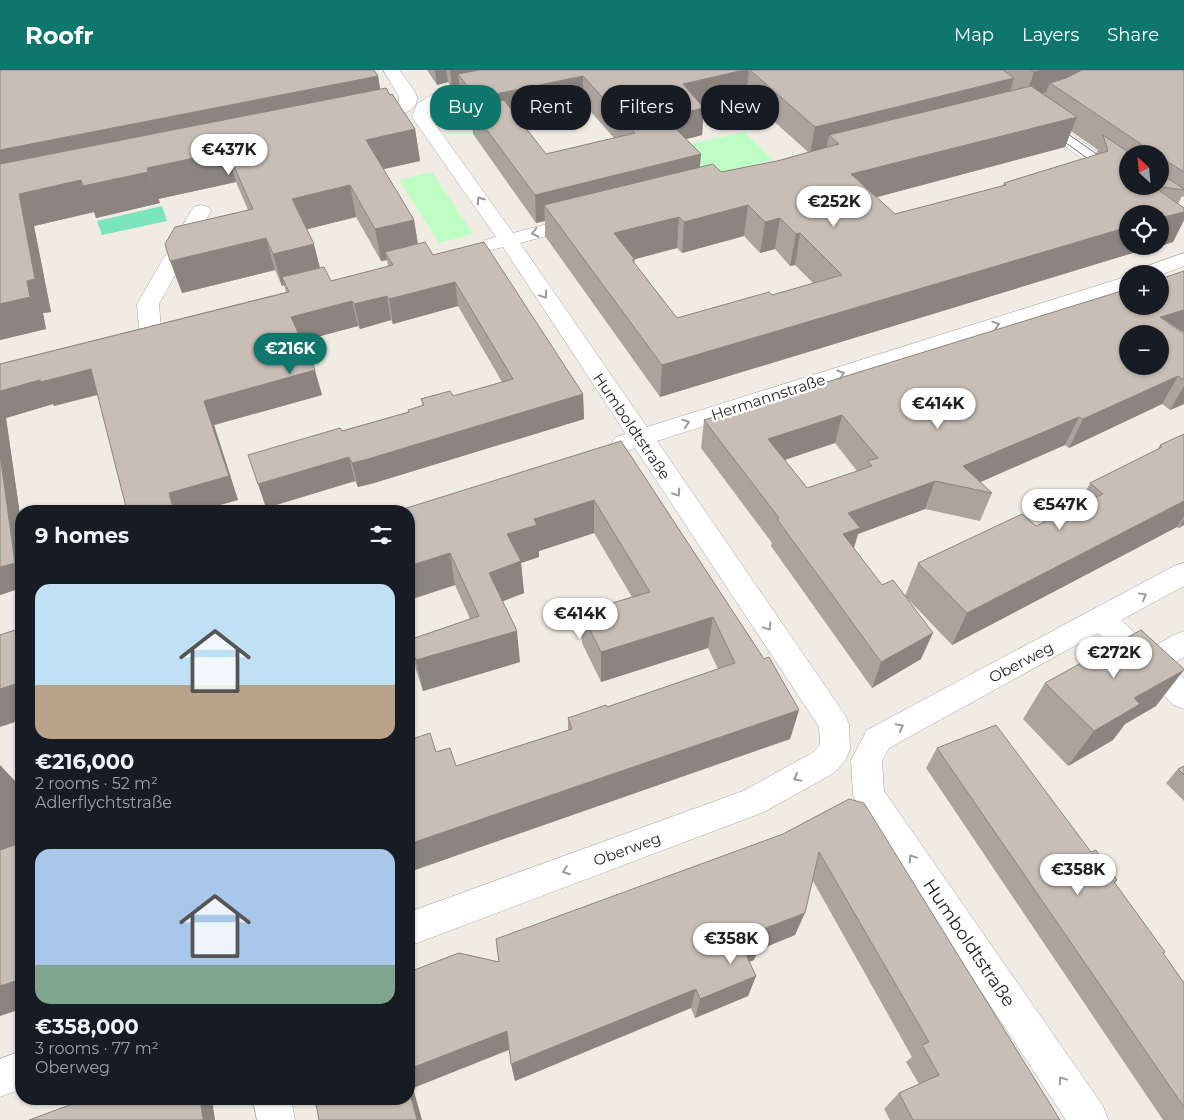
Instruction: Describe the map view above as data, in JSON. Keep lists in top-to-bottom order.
{
  "streets": {
    "street": ["Hermannstraße", "Humboldtstraße", "Oberweg"]
  },
  "crossings": [
    ["Hermannstraße", "Humboldtstraße"],
    ["Humboldtstraße", "Oberweg"]
  ],
  "one_way": ["Hermannstraße"],
  "north": "top left",
  "page": {
    "header": "Roofr",
    "nav": ["Map", "Layers", "Share"],
    "chip": [
      "Buy",
      "Rent",
      "Filters",
      "New"
    ],
    "price": [
      "€437K",
      "€252K",
      "€216K",
      "€414K",
      "€547K",
      "€414K",
      "€272K",
      "€358K",
      "€358K"
    ],
    "map_buttons": ["+", "−"],
    "heading": "9 homes",
    "list": [
      {
        "name": "€216,000",
        "note": "2 rooms · 52 m² · Adlerflychtstraße"
      },
      {
        "name": "€358,000",
        "note": "3 rooms · 77 m² · Oberweg"
      }
    ]
  }
}
